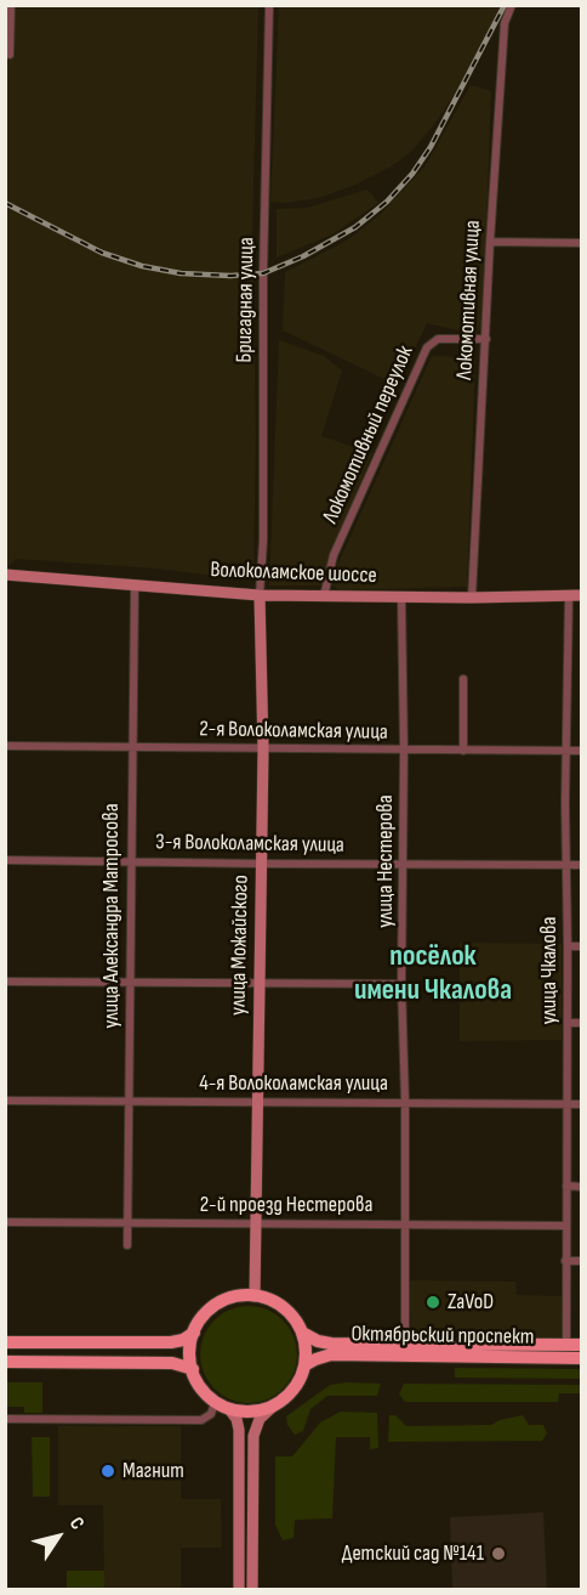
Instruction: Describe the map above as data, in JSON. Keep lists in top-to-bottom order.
{
  "streets": {
    "main road": ["Волоколамское шоссе", "улица Можайского", "Октябрьский проспект"],
    "street": [
      "Бригадная улица",
      "Локомотивная улица",
      "Локомотивный переулок",
      "2-я Волоколамская улица",
      "3-я Волоколамская улица",
      "улица Нестерова",
      "улица Александра Матросова",
      "улица Чкалова",
      "4-я Волоколамская улица",
      "2-й проезд Нестерова"
    ]
  },
  "crossings": [
    ["Бригадная улица", "Волоколамское шоссе"],
    ["Бригадная улица", "улица Можайского"],
    ["Локомотивная улица", "Локомотивный переулок"],
    ["Локомотивная улица", "Волоколамское шоссе"],
    ["Локомотивный переулок", "Волоколамское шоссе"],
    ["Волоколамское шоссе", "улица Нестерова"],
    ["Волоколамское шоссе", "улица Александра Матросова"],
    ["Волоколамское шоссе", "улица Можайского"],
    ["Волоколамское шоссе", "улица Чкалова"],
    ["2-я Волоколамская улица", "улица Нестерова"],
    ["2-я Волоколамская улица", "улица Александра Матросова"],
    ["2-я Волоколамская улица", "улица Можайского"],
    ["2-я Волоколамская улица", "улица Чкалова"],
    ["3-я Волоколамская улица", "улица Нестерова"],
    ["3-я Волоколамская улица", "улица Александра Матросова"],
    ["3-я Волоколамская улица", "улица Можайского"],
    ["3-я Волоколамская улица", "улица Чкалова"],
    ["улица Нестерова", "4-я Волоколамская улица"],
    ["улица Нестерова", "2-й проезд Нестерова"],
    ["улица Нестерова", "Октябрьский проспект"],
    ["улица Александра Матросова", "4-я Волоколамская улица"],
    ["улица Александра Матросова", "2-й проезд Нестерова"],
    ["улица Можайского", "4-я Волоколамская улица"],
    ["улица Можайского", "2-й проезд Нестерова"],
    ["улица Можайского", "Октябрьский проспект"],
    ["улица Чкалова", "4-я Волоколамская улица"],
    ["улица Чкалова", "2-й проезд Нестерова"],
    ["улица Чкалова", "Октябрьский проспект"]
  ],
  "districts": ["посёлок имени Чкалова"],
  "places": ["ZaVoD", "Магнит", "Детский сад №141"],
  "north": "top right"
}
